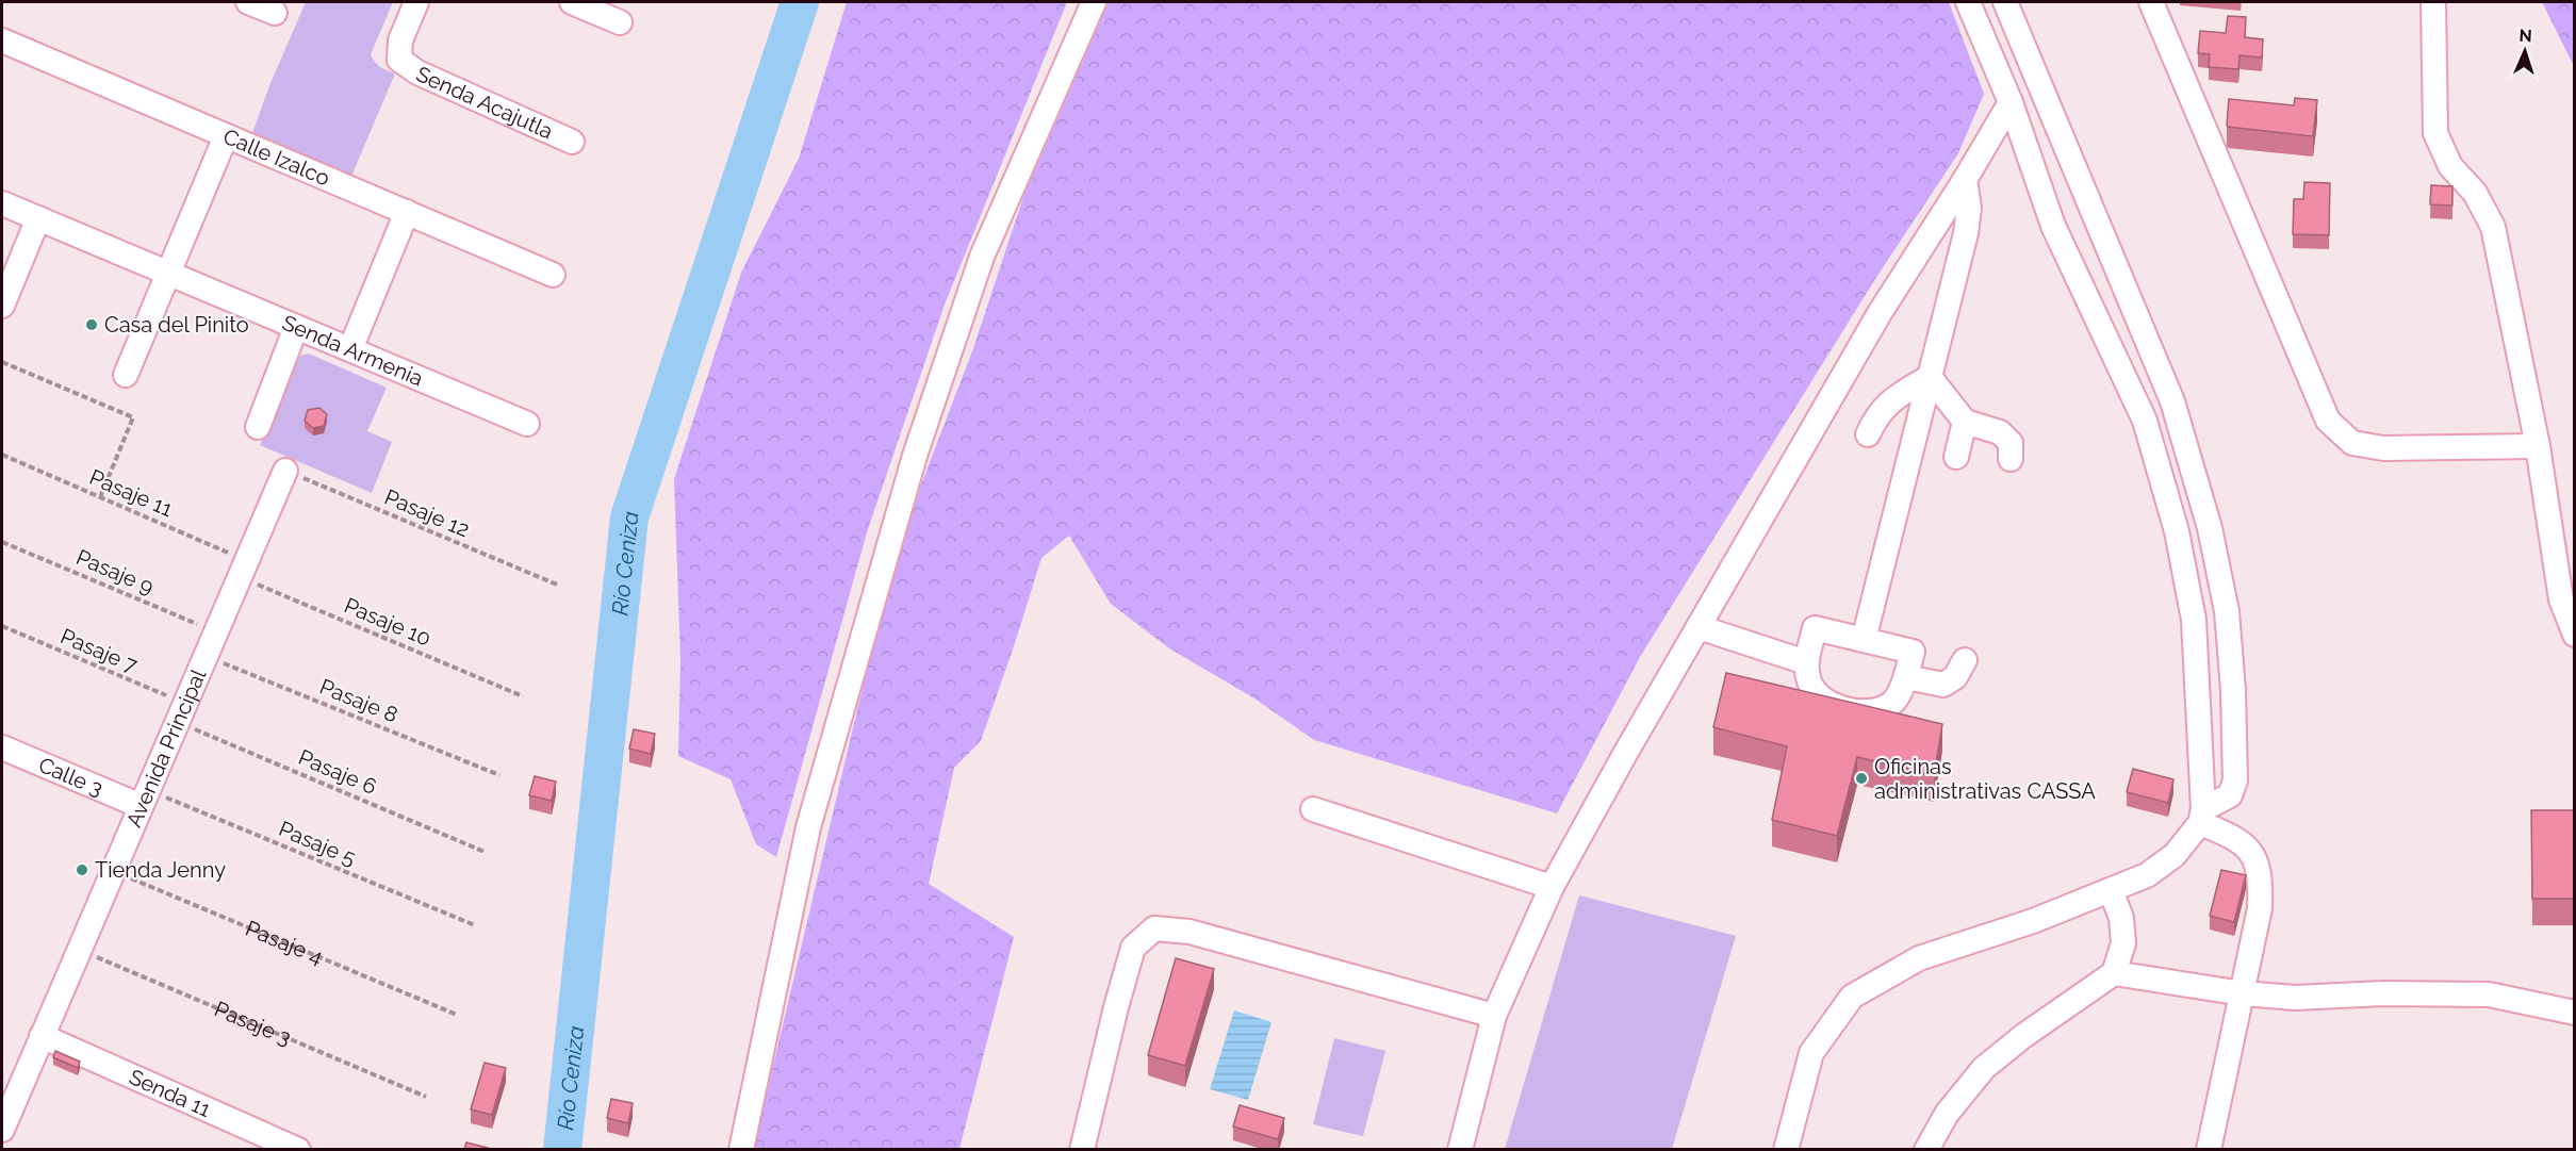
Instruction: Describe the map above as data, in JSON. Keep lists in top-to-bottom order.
{
  "streets": {
    "street": [
      "Senda Acajutla",
      "Calle Izalco",
      "Senda Armenia",
      "Avenida Principal",
      "Calle 3",
      "Senda 11"
    ],
    "path": [
      "Pasaje 11",
      "Pasaje 12",
      "Pasaje 9",
      "Pasaje 10",
      "Pasaje 7",
      "Pasaje 8",
      "Pasaje 6",
      "Pasaje 5",
      "Pasaje 4",
      "Pasaje 3"
    ]
  },
  "crossings": [
    ["Pasaje 11", "Pasaje 10"],
    ["Pasaje 11", "Avenida Principal"],
    ["Pasaje 12", "Avenida Principal"],
    ["Pasaje 9", "Avenida Principal"],
    ["Pasaje 10", "Avenida Principal"],
    ["Pasaje 7", "Avenida Principal"],
    ["Pasaje 7", "Pasaje 6"],
    ["Pasaje 8", "Avenida Principal"],
    ["Avenida Principal", "Pasaje 6"],
    ["Avenida Principal", "Calle 3"],
    ["Avenida Principal", "Pasaje 5"],
    ["Avenida Principal", "Pasaje 4"],
    ["Avenida Principal", "Pasaje 3"],
    ["Avenida Principal", "Senda 11"],
    ["Calle 3", "Pasaje 5"]
  ],
  "water": ["Río Ceniza"],
  "places": ["Casa del Pinito", "Oficinas administrativas CASSA", "Tienda Jenny"],
  "north": "top"
}
